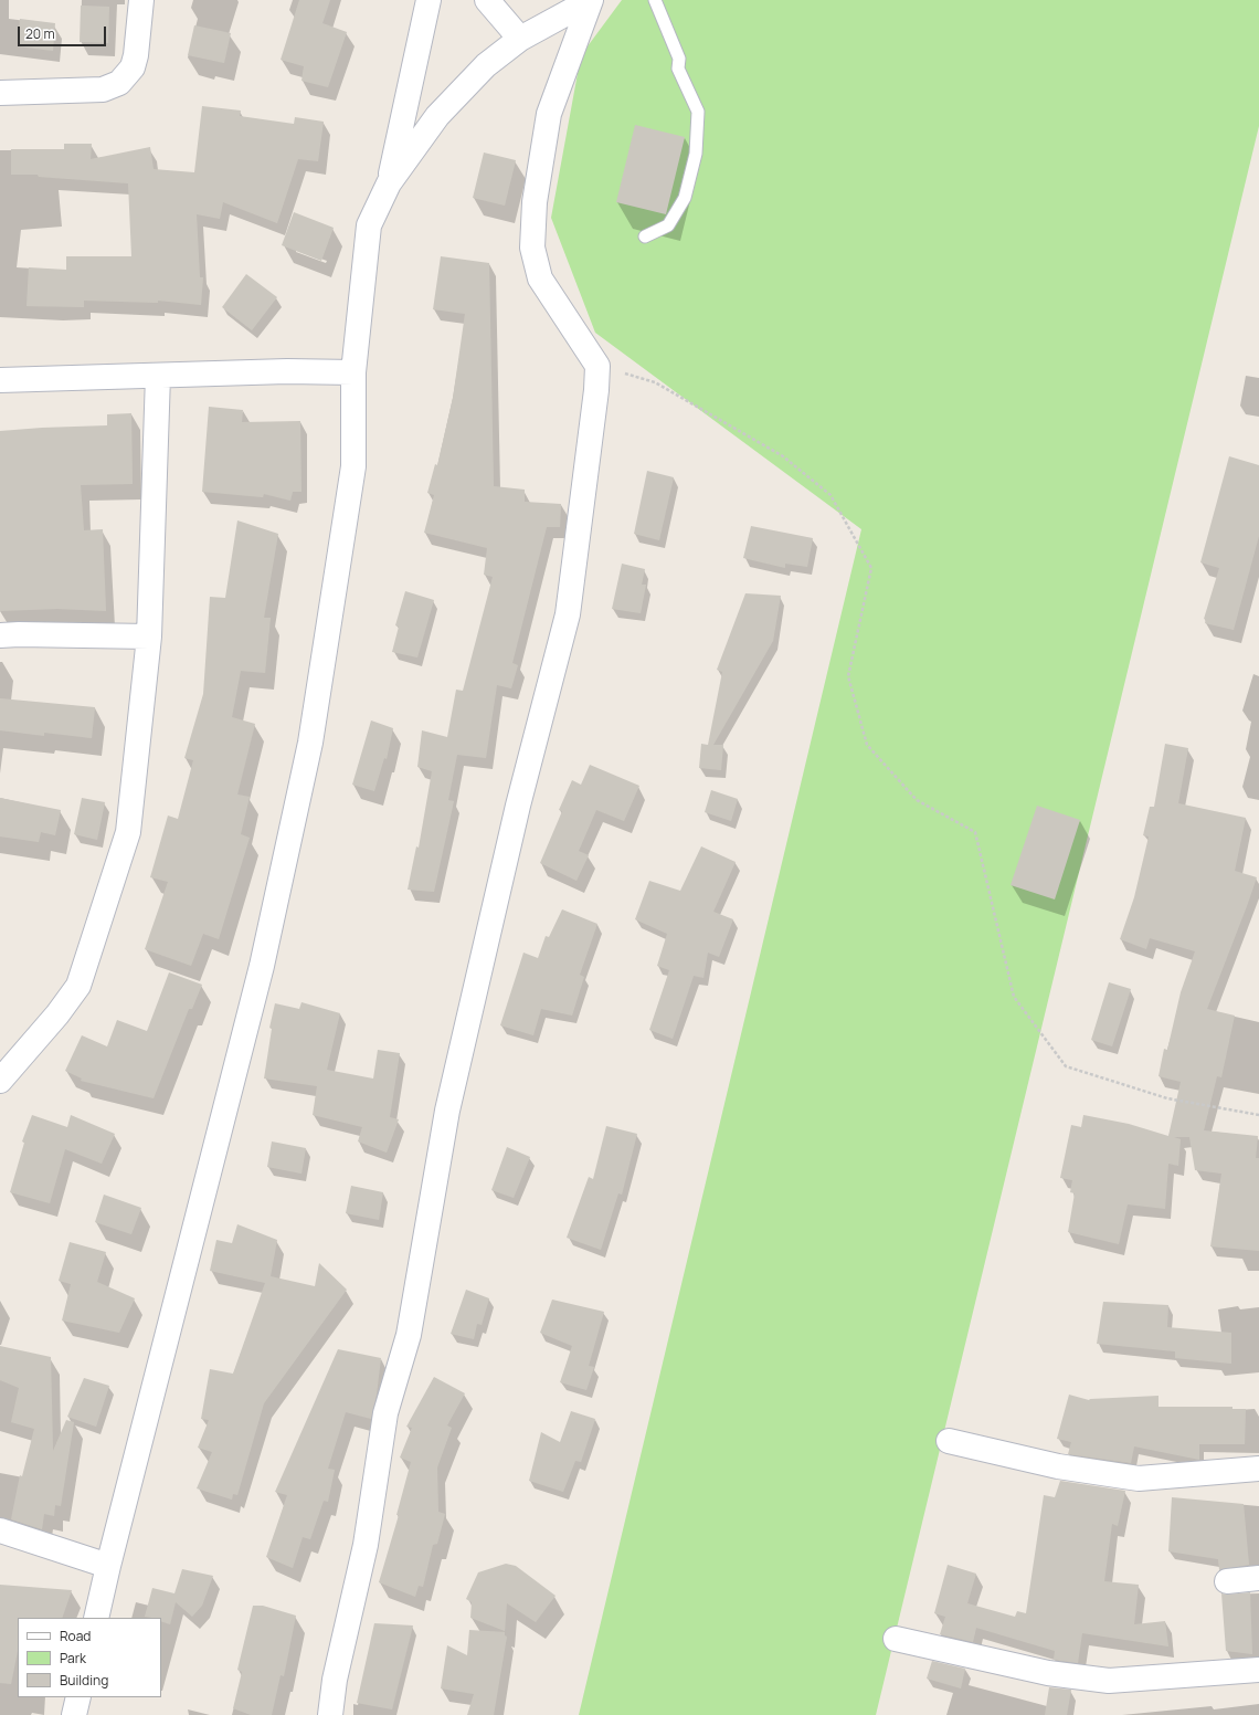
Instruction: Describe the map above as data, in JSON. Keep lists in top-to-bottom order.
{
  "legend": ["Road", "Park", "Building"],
  "scale_bar": "20 m"
}
